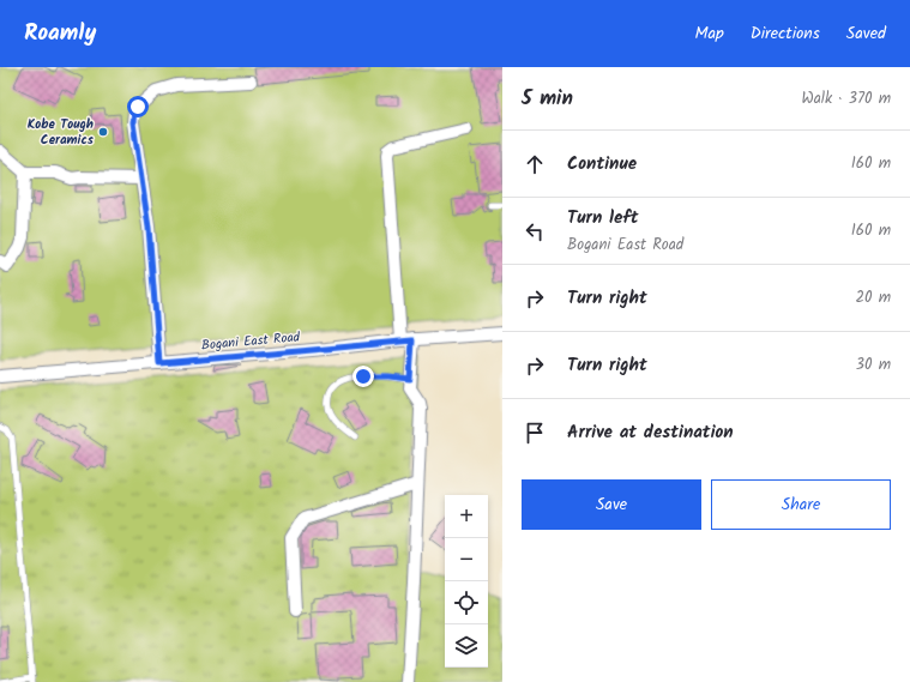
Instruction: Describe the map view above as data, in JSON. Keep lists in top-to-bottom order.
{
  "streets": {
    "street": ["Bogani East Road"]
  },
  "places": ["Kobe Tough Ceramics"],
  "page": {
    "header": "Roamly",
    "nav": ["Map", "Directions", "Saved"],
    "heading": ["5 min", "Walk · 370 m"],
    "list": [
      ["Continue", "160 m"],
      ["Turn left", "Bogani East Road", "160 m"],
      ["Turn right", "20 m"],
      ["Turn right", "30 m"],
      "Arrive at destination"
    ],
    "buttons": ["Save", "Share"],
    "map_buttons": ["+", "−"]
  }
}
